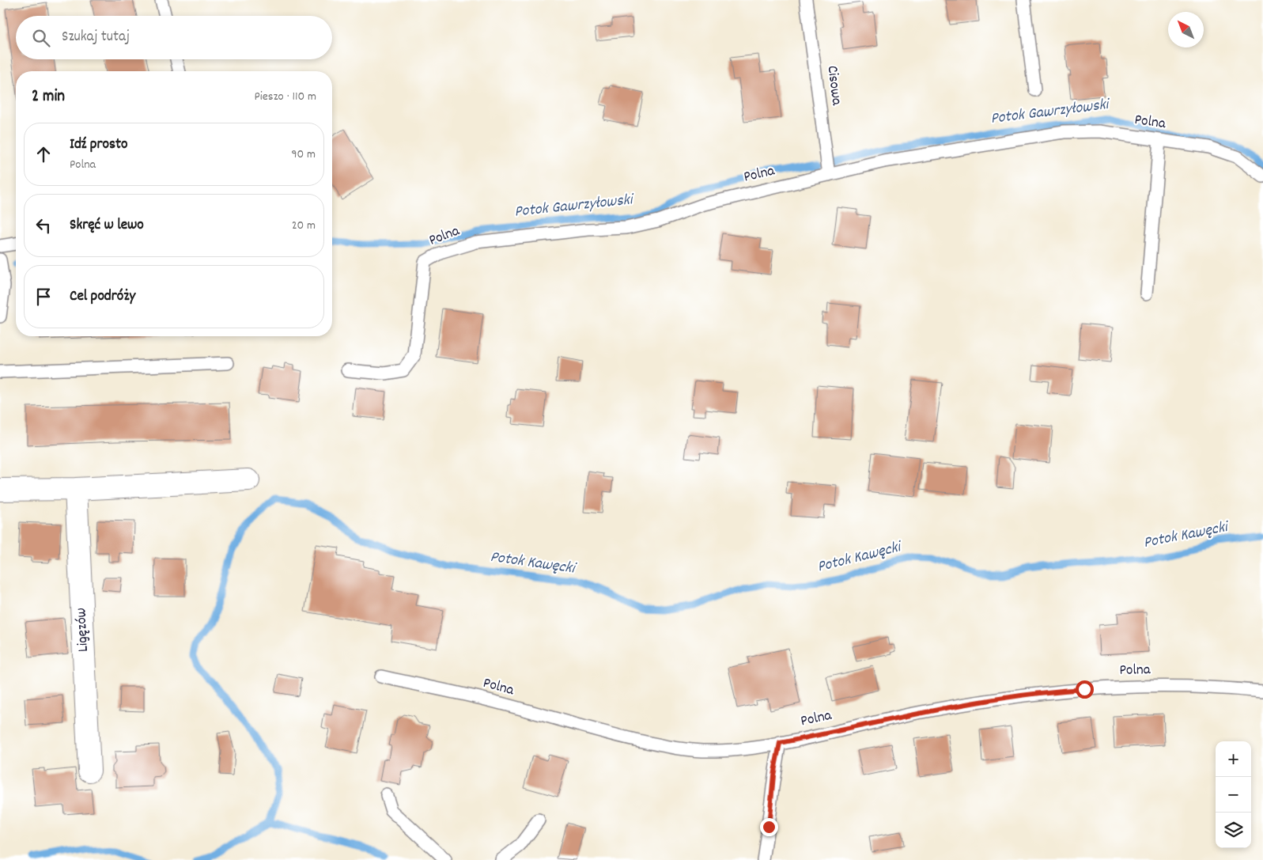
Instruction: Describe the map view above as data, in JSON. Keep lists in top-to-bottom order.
{
  "streets": {
    "street": ["Ligęzów"],
    "lane": ["Cisowa", "Polna"]
  },
  "crossings": [
    ["Cisowa", "Polna"]
  ],
  "water": ["Potok Gawrzyłowski", "Potok Kawęcki"],
  "north": "top left",
  "page": {
    "search": "Szukaj tutaj",
    "heading": ["2 min", "Pieszo · 110 m"],
    "list": [
      ["Idź prosto", "Polna", "90 m"],
      ["Skręć w lewo", "20 m"],
      "Cel podróży"
    ],
    "map_buttons": ["+", "−"]
  }
}
